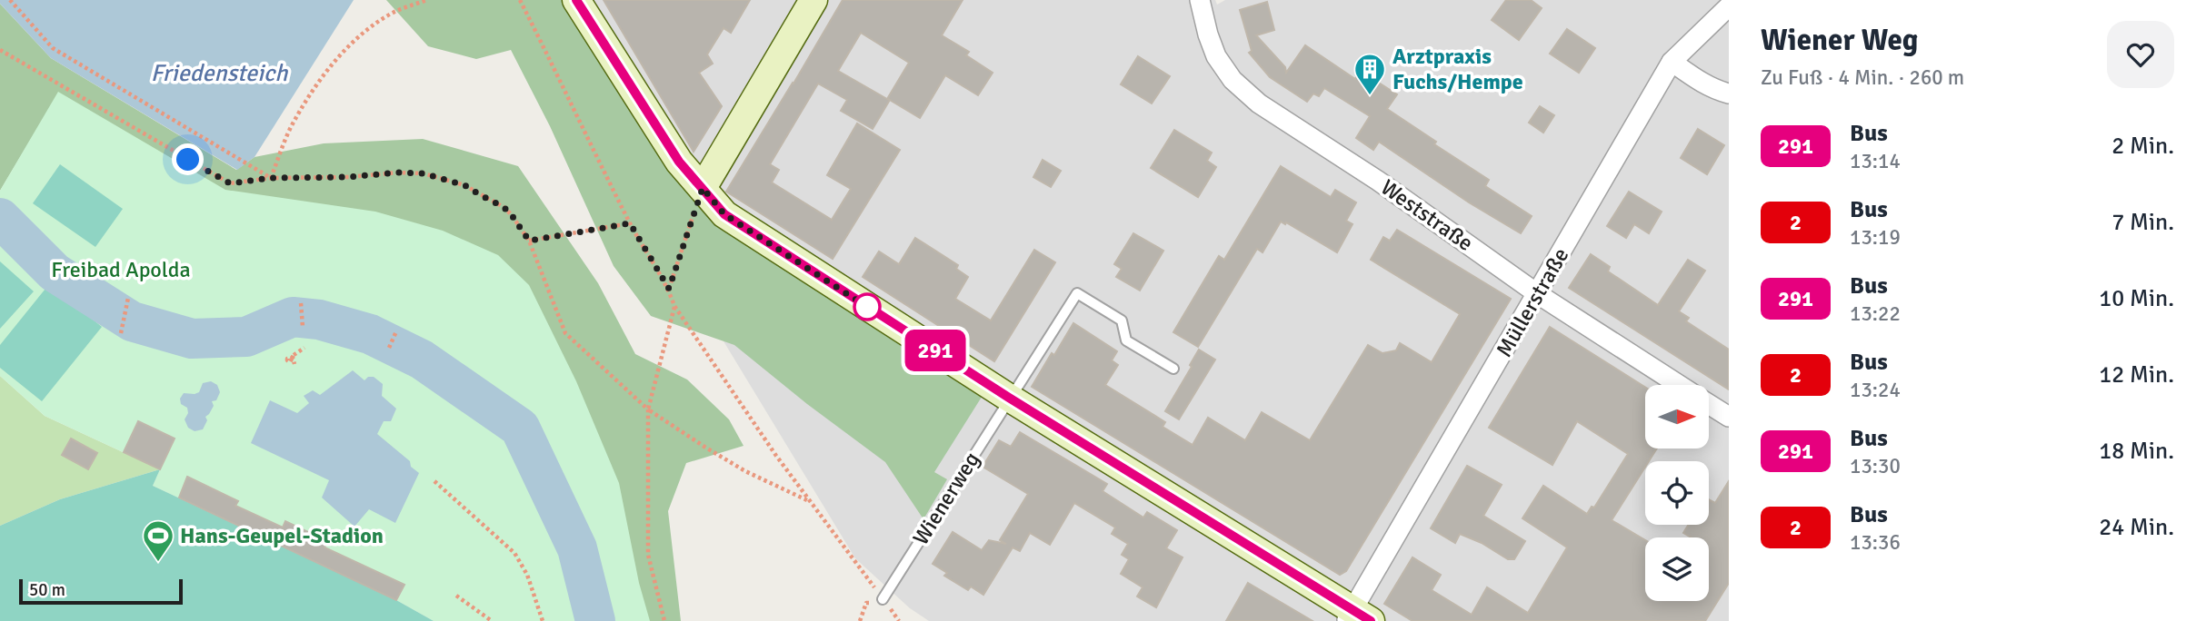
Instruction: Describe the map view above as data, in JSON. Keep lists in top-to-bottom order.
{
  "streets": {
    "street": ["Weststraße", "Müllerstraße"],
    "lane": ["Wienerweg"]
  },
  "crossings": [
    ["Weststraße", "Müllerstraße"]
  ],
  "water": ["Friedensteich"],
  "parks": ["Freibad Apolda"],
  "places": {
    "building": ["Arztpraxis Fuchs/Hempe"],
    "sports": ["Hans-Geupel-Stadion"]
  },
  "lines": ["bus line 291"],
  "scale_bar": "50 m",
  "north": "right",
  "page": {
    "on_map": "291",
    "heading": ["Wiener Weg", "Zu Fuß · 4 Min. · 260 m"],
    "list": [
      {
        "mark": "291",
        "name": "Bus",
        "note": "13:14",
        "value": "2 Min."
      },
      {
        "mark": "2",
        "name": "Bus",
        "note": "13:19",
        "value": "7 Min."
      },
      {
        "mark": "291",
        "name": "Bus",
        "note": "13:22",
        "value": "10 Min."
      },
      {
        "mark": "2",
        "name": "Bus",
        "note": "13:24",
        "value": "12 Min."
      },
      {
        "mark": "291",
        "name": "Bus",
        "note": "13:30",
        "value": "18 Min."
      },
      {
        "mark": "2",
        "name": "Bus",
        "note": "13:36",
        "value": "24 Min."
      }
    ],
    "scale": "50 m"
  }
}
